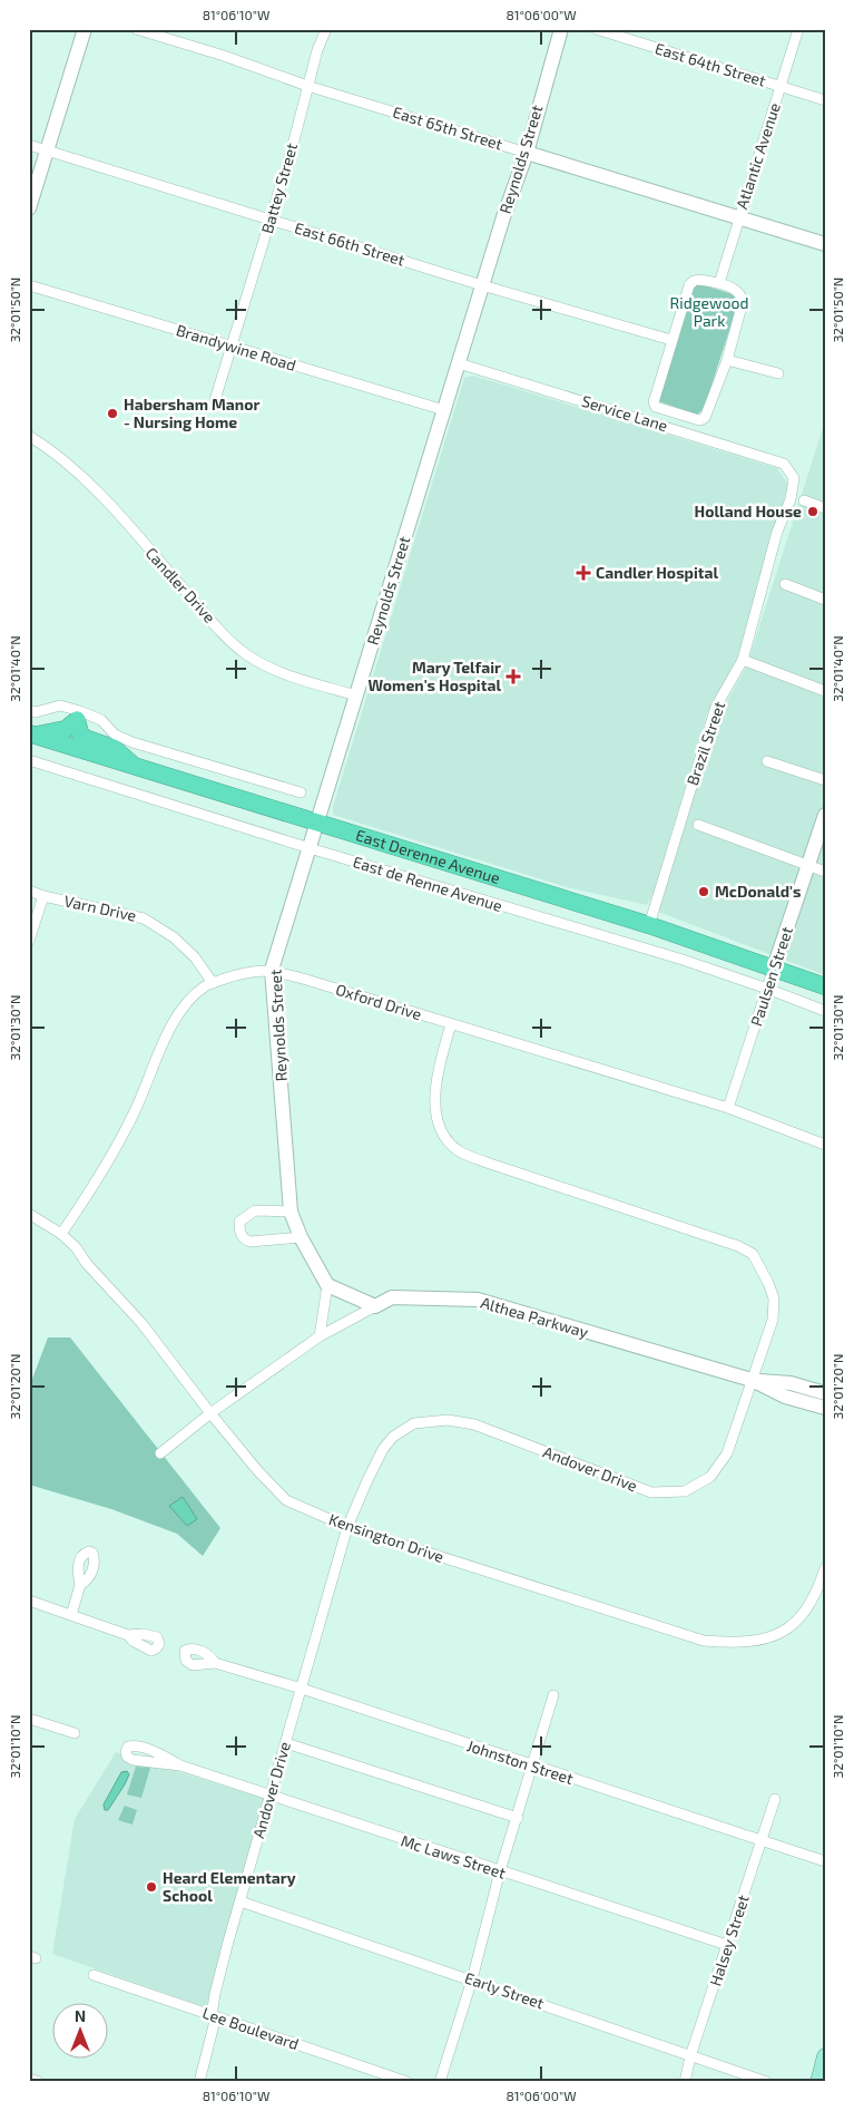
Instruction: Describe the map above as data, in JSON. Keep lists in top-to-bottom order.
{
  "streets": {
    "highway": ["East Derenne Avenue"],
    "street": [
      "East 64th Street",
      "East 65th Street",
      "Atlantic Avenue",
      "Reynolds Street",
      "Battey Street",
      "East 66th Street",
      "Brandywine Road",
      "Service Lane",
      "Candler Drive",
      "Brazil Street",
      "East de Renne Avenue",
      "Varn Drive",
      "Paulsen Street",
      "Oxford Drive",
      "Althea Parkway",
      "Andover Drive",
      "Kensington Drive",
      "Johnston Street",
      "Mc Laws Street",
      "Halsey Street",
      "Early Street",
      "Lee Boulevard"
    ]
  },
  "crossings": [
    ["East 64th Street", "Atlantic Avenue"],
    ["East 65th Street", "Atlantic Avenue"],
    ["East 65th Street", "Reynolds Street"],
    ["East 65th Street", "Battey Street"],
    ["Reynolds Street", "East 66th Street"],
    ["Reynolds Street", "Brandywine Road"],
    ["Reynolds Street", "Service Lane"],
    ["Reynolds Street", "Candler Drive"],
    ["Reynolds Street", "East Derenne Avenue"],
    ["Reynolds Street", "East de Renne Avenue"],
    ["Reynolds Street", "Oxford Drive"],
    ["Battey Street", "East 66th Street"],
    ["Battey Street", "Brandywine Road"],
    ["Service Lane", "Brazil Street"],
    ["Brazil Street", "East Derenne Avenue"],
    ["East Derenne Avenue", "Paulsen Street"],
    ["East de Renne Avenue", "Paulsen Street"],
    ["Varn Drive", "Oxford Drive"],
    ["Paulsen Street", "Oxford Drive"],
    ["Oxford Drive", "Andover Drive"],
    ["Oxford Drive", "Kensington Drive"],
    ["Althea Parkway", "Andover Drive"],
    ["Althea Parkway", "Kensington Drive"],
    ["Andover Drive", "Kensington Drive"],
    ["Andover Drive", "Johnston Street"],
    ["Andover Drive", "Mc Laws Street"],
    ["Andover Drive", "Early Street"],
    ["Andover Drive", "Lee Boulevard"],
    ["Johnston Street", "Halsey Street"],
    ["Mc Laws Street", "Halsey Street"],
    ["Halsey Street", "Early Street"]
  ],
  "parks": ["Ridgewood Park"],
  "places": {
    "other": [
      "Habersham Manor - Nursing Home",
      "Holland House",
      "McDonald's",
      "Heard Elementary School"
    ],
    "health": ["Candler Hospital", "Mary Telfair Women's Hospital"]
  },
  "north": "top",
  "coordinates": [
    "81°06'10\"W",
    "81°06'00\"W",
    "32°01'50\"N",
    "32°01'40\"N",
    "32°01'30\"N",
    "32°01'20\"N",
    "32°01'10\"N"
  ]
}
